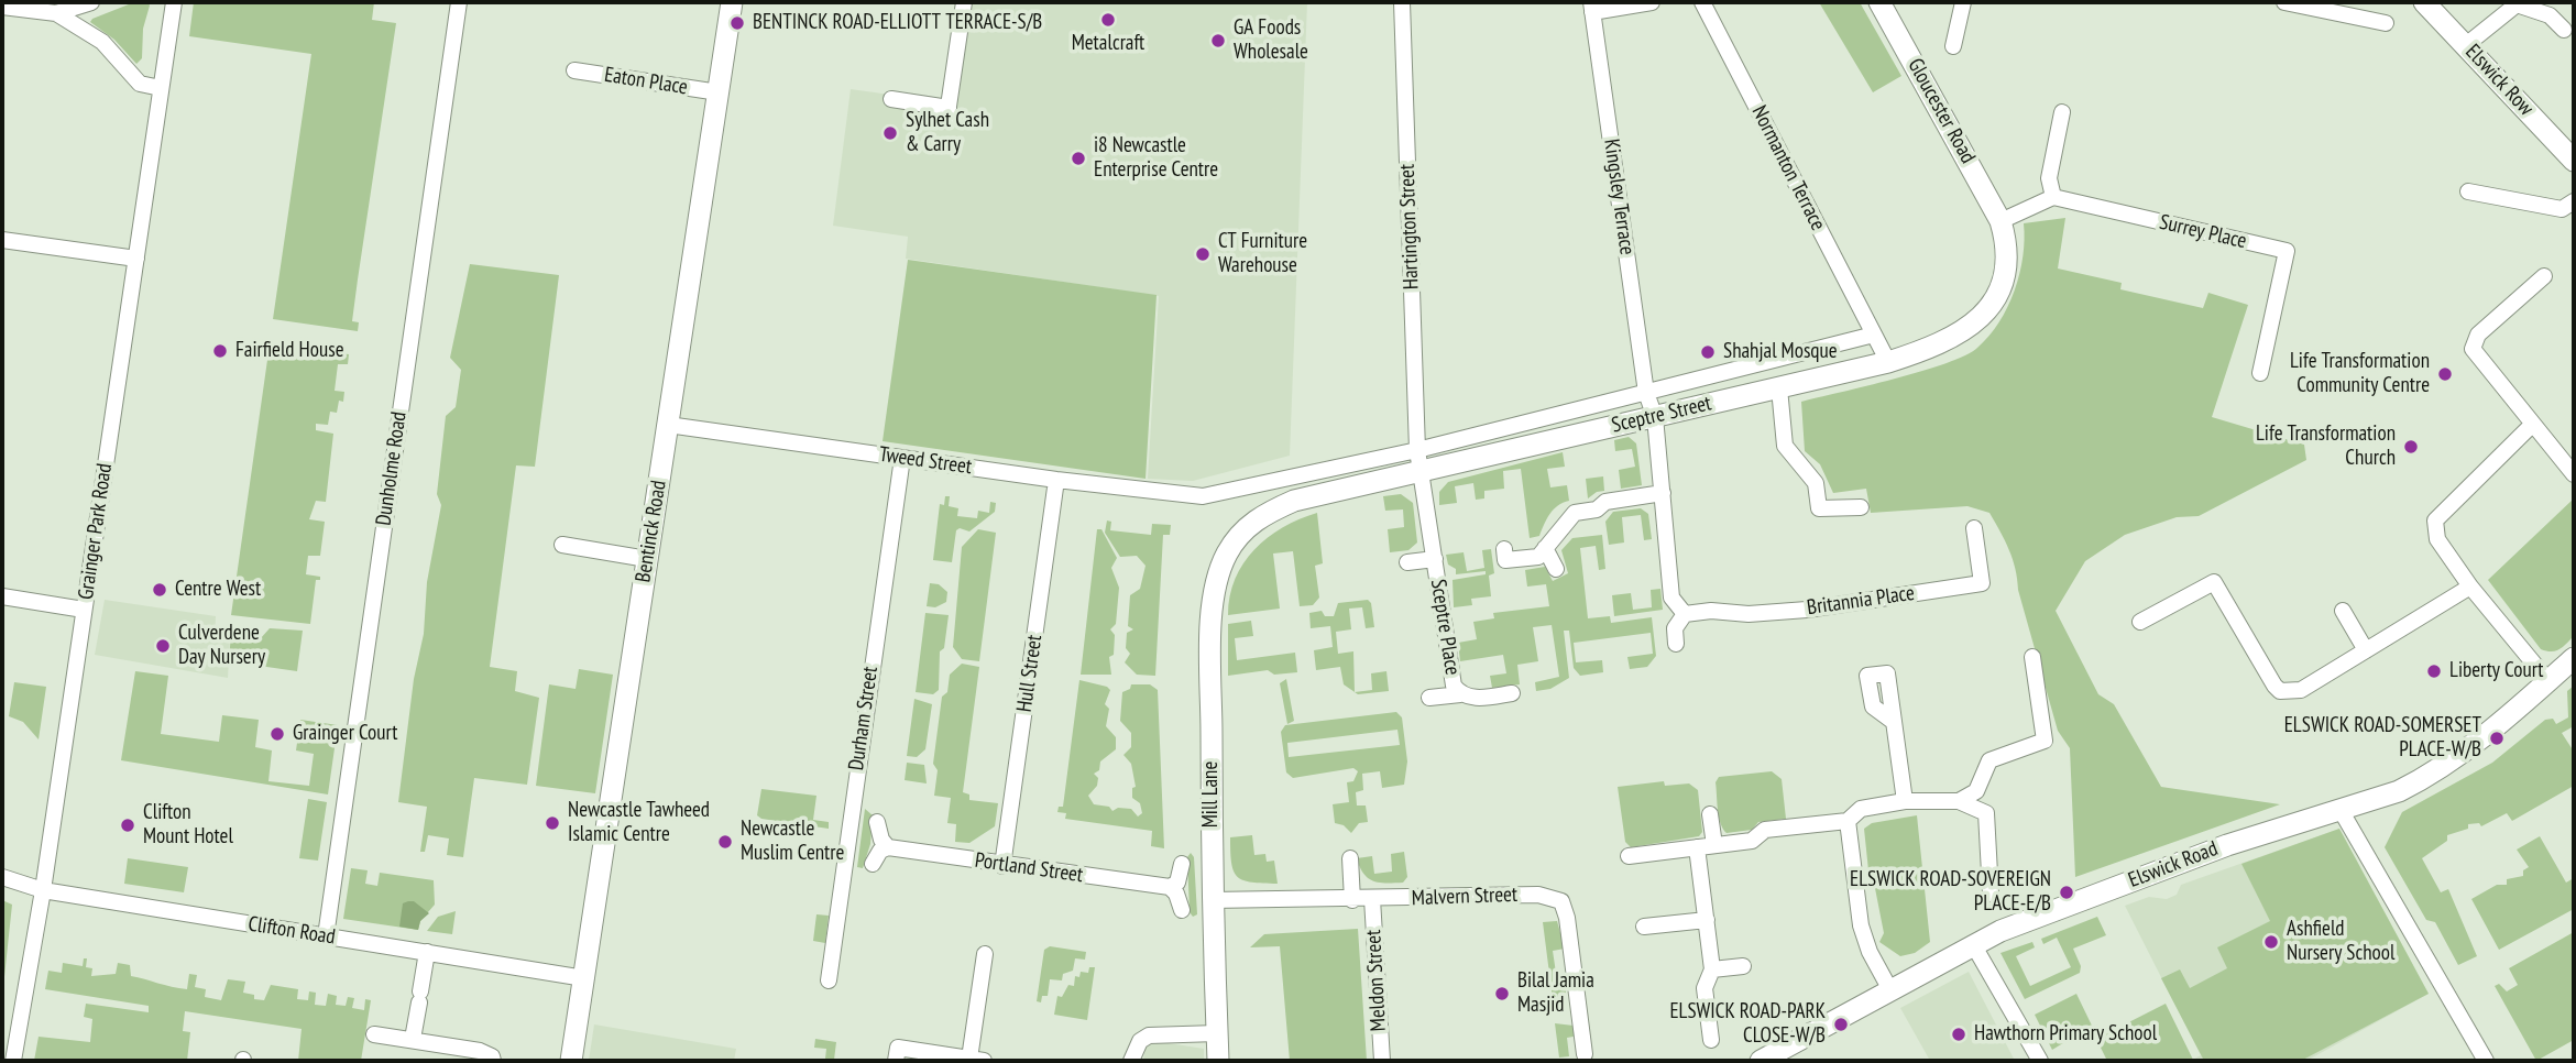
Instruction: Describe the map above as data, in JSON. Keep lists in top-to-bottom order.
{
  "streets": {
    "street": [
      "Elswick Row",
      "Eaton Place",
      "Gloucester Road",
      "Normanton Terrace",
      "Kingsley Terrace",
      "Hartington Street",
      "Surrey Place",
      "Sceptre Street",
      "Tweed Street",
      "Dunholme Road",
      "Grainger Park Road",
      "Bentinck Road",
      "Britannia Place",
      "Sceptre Place",
      "Hull Street",
      "Durham Street",
      "Mill Lane",
      "Elswick Road",
      "Portland Street",
      "Malvern Street",
      "Clifton Road",
      "Meldon Street"
    ]
  },
  "crossings": [
    ["Eaton Place", "Bentinck Road"],
    ["Gloucester Road", "Sceptre Street"],
    ["Normanton Terrace", "Sceptre Street"],
    ["Kingsley Terrace", "Sceptre Street"],
    ["Hartington Street", "Sceptre Street"],
    ["Hartington Street", "Sceptre Place"],
    ["Sceptre Street", "Tweed Street"],
    ["Sceptre Street", "Sceptre Place"],
    ["Sceptre Street", "Mill Lane"],
    ["Tweed Street", "Bentinck Road"],
    ["Tweed Street", "Hull Street"],
    ["Tweed Street", "Durham Street"],
    ["Dunholme Road", "Clifton Road"],
    ["Grainger Park Road", "Clifton Road"],
    ["Bentinck Road", "Clifton Road"],
    ["Hull Street", "Portland Street"],
    ["Mill Lane", "Malvern Street"],
    ["Malvern Street", "Meldon Street"]
  ],
  "places": [
    "Metalcraft",
    "BENTINCK ROAD-ELLIOTT TERRACE-S/B",
    "GA Foods Wholesale",
    "Sylhet Cash & Carry",
    "i8 Newcastle Enterprise Centre",
    "CT Furniture Warehouse",
    "Fairfield House",
    "Shahjal Mosque",
    "Life Transformation Community Centre",
    "Life Transformation Church",
    "Centre West",
    "Culverdene Day Nursery",
    "Liberty Court",
    "Grainger Court",
    "ELSWICK ROAD-SOMERSET PLACE-W/B",
    "Newcastle Tawheed Islamic Centre",
    "Clifton Mount Hotel",
    "Newcastle Muslim Centre",
    "ELSWICK ROAD-SOVEREIGN PLACE-E/B",
    "Ashfield Nursery School",
    "Bilal Jamia Masjid",
    "ELSWICK ROAD-PARK CLOSE-W/B",
    "Hawthorn Primary School"
  ]
}
